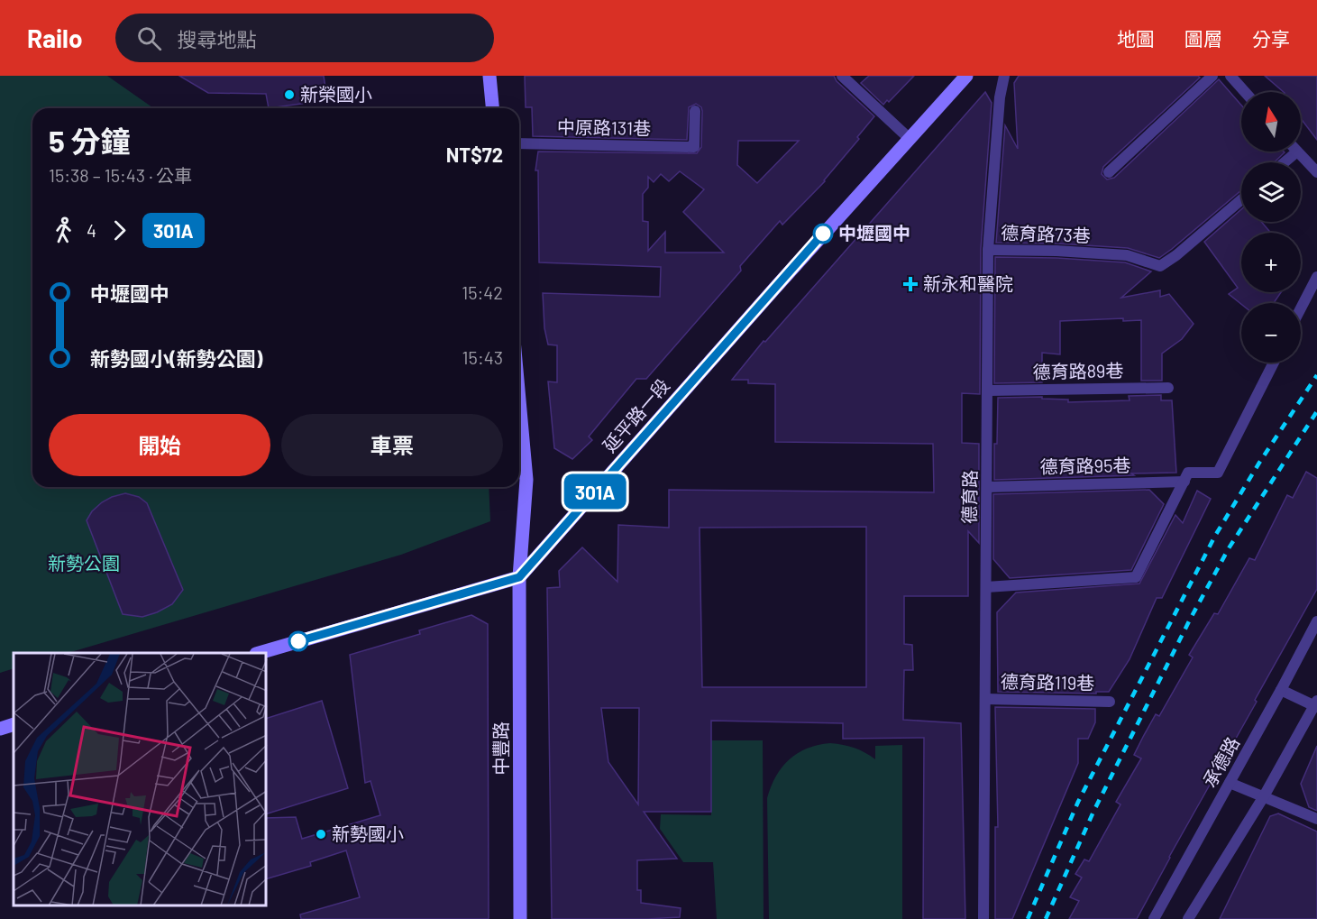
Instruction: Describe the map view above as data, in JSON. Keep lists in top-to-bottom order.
{
  "streets": {
    "main road": ["延平路一段", "中豐路"],
    "lane": [
      "中原路131巷",
      "德育路73巷",
      "德育路89巷",
      "德育路95巷",
      "德育路",
      "德育路119巷",
      "承德路"
    ]
  },
  "crossings": [
    ["德育路73巷", "德育路"],
    ["德育路89巷", "德育路"],
    ["延平路一段", "中豐路"],
    ["德育路95巷", "德育路"],
    ["德育路", "德育路119巷"]
  ],
  "parks": ["新勢公園"],
  "places": {
    "other": ["新榮國小", "中壢國中", "新勢國小"],
    "health": ["新永和醫院"]
  },
  "lines": ["bus line 301A"],
  "north": "top",
  "page": {
    "header": "Railo",
    "search": "搜尋地點",
    "nav": ["地圖", "圖層", "分享"],
    "on_map": "301A",
    "map_buttons": ["+", "−"],
    "heading": ["5 分鐘", "15:38 – 15:43 · 公車", "NT$72"],
    "legs": ["4", "301A"],
    "list": [
      {
        "name": "中壢國中",
        "value": "15:42"
      },
      {
        "name": "新勢國小(新勢公園)",
        "value": "15:43"
      }
    ],
    "buttons": ["開始", "車票"]
  }
}
